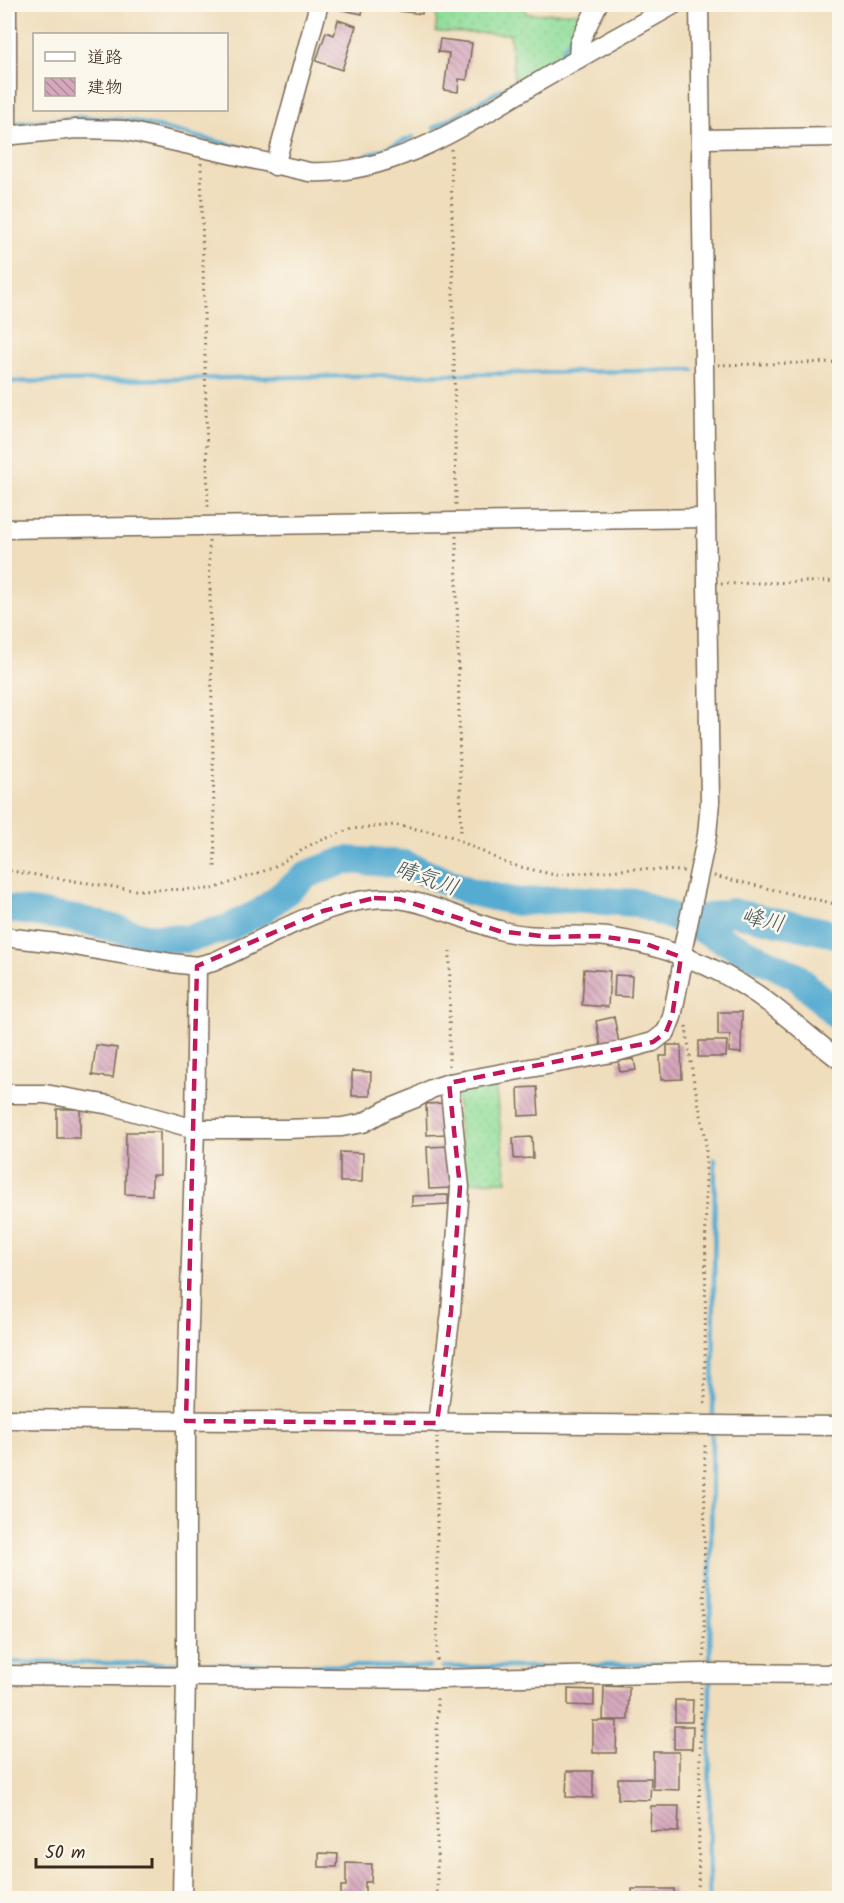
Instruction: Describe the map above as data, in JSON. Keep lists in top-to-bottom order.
{
  "water": ["晴気川", "峰川"],
  "legend": ["道路", "建物"],
  "scale_bar": "50 m"
}
